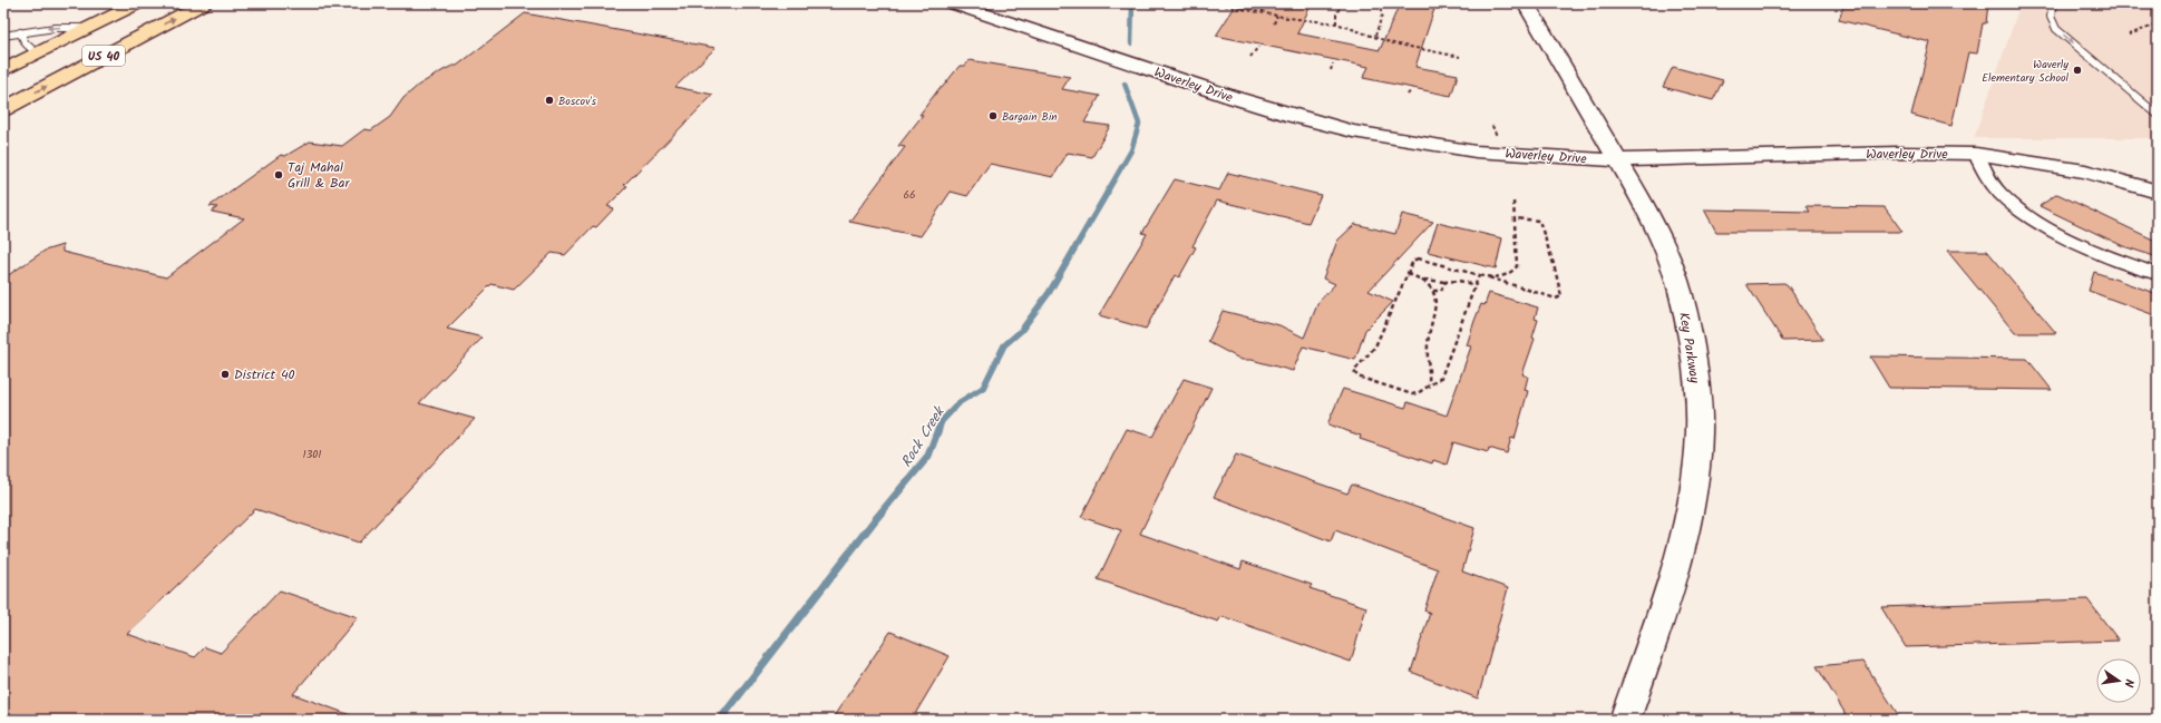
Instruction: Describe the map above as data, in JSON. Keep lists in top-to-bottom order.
{
  "streets": {
    "main road": ["US 40"],
    "street": ["Waverley Drive", "Key Parkway"]
  },
  "crossings": [
    ["Waverley Drive", "Key Parkway"]
  ],
  "water": ["Rock Creek"],
  "places": [
    "Waverly Elementary School",
    "Boscov's",
    "Bargain Bin",
    "Taj Mahal Grill & Bar",
    "District 40"
  ],
  "house_numbers": ["66", "1301"],
  "north": "right"
}
